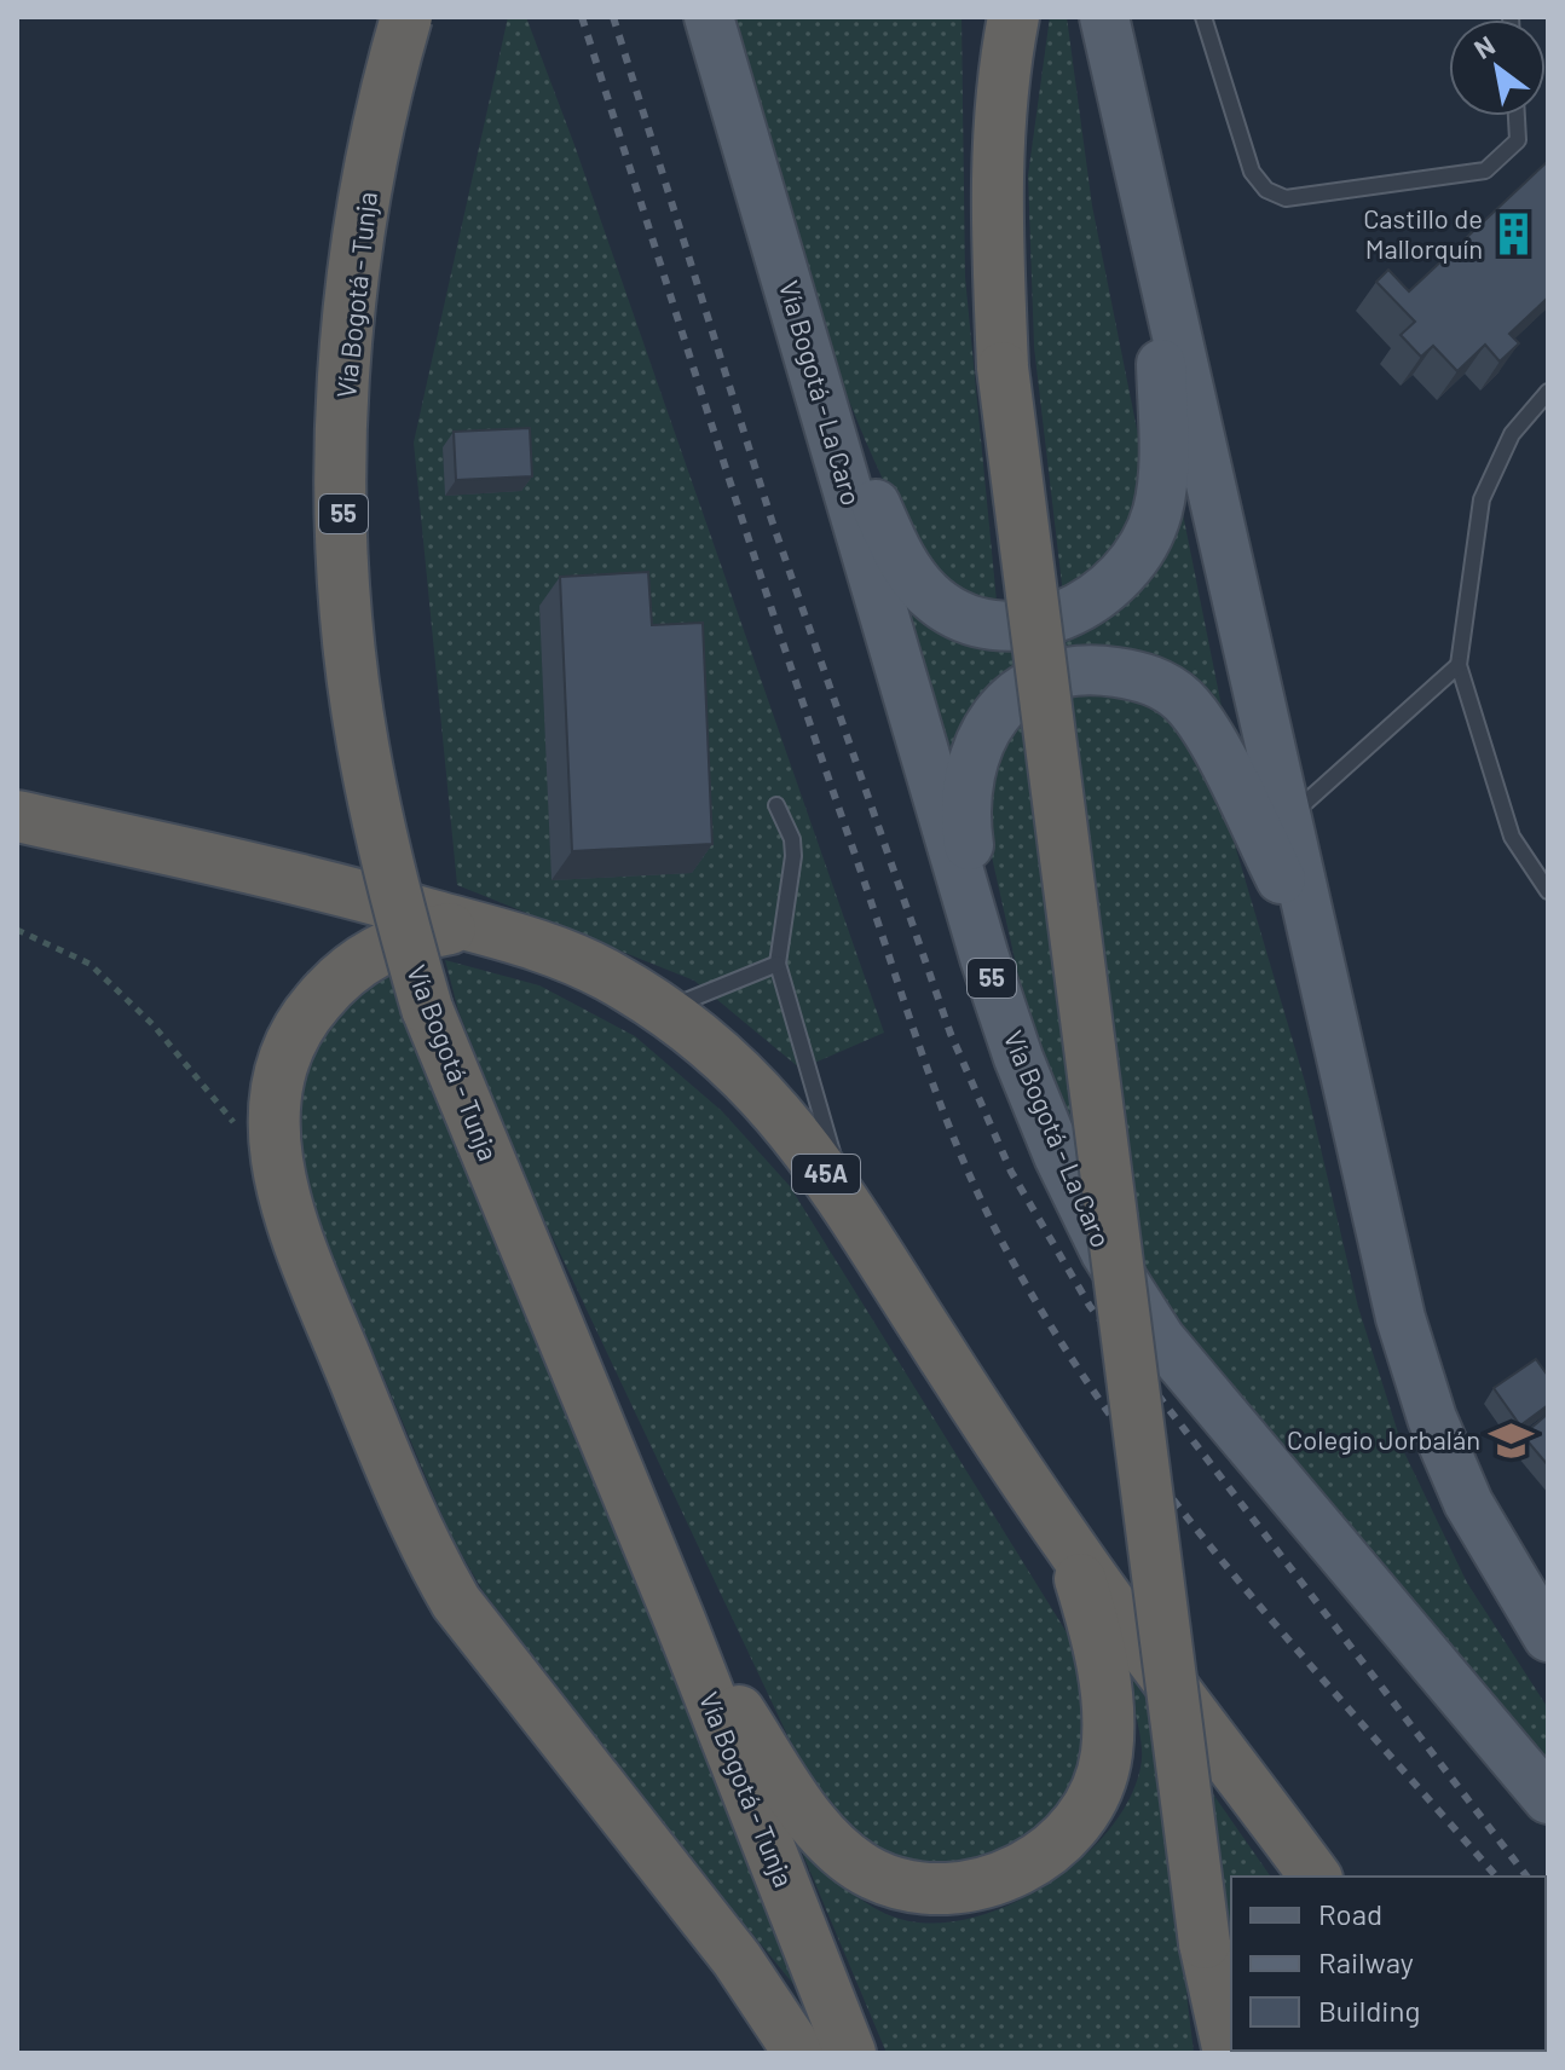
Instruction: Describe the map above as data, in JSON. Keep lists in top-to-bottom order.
{
  "streets": {
    "highway": ["Vía Bogotá - Tunja", "55", "45A"],
    "main road": ["Vía Bogotá - La Caro"]
  },
  "places": {
    "building": ["Castillo de Mallorquín"],
    "school or university": ["Colegio Jorbalán"]
  },
  "legend": ["Road", "Railway", "Building"],
  "north": "top left"
}
